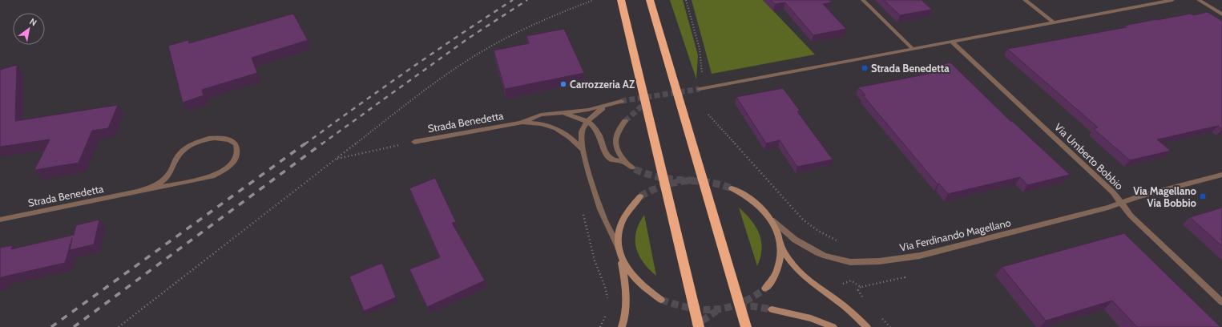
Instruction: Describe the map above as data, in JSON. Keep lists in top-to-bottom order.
{
  "streets": {
    "street": ["Strada Benedetta", "Via Umberto Bobbio", "Via Ferdinando Magellano"]
  },
  "crossings": [
    ["Via Umberto Bobbio", "Via Ferdinando Magellano"]
  ],
  "places": {
    "transit": ["Strada Benedetta", "Via Magellano Via Bobbio"],
    "other": ["Carrozzeria AZ"]
  },
  "north": "top right"
}
